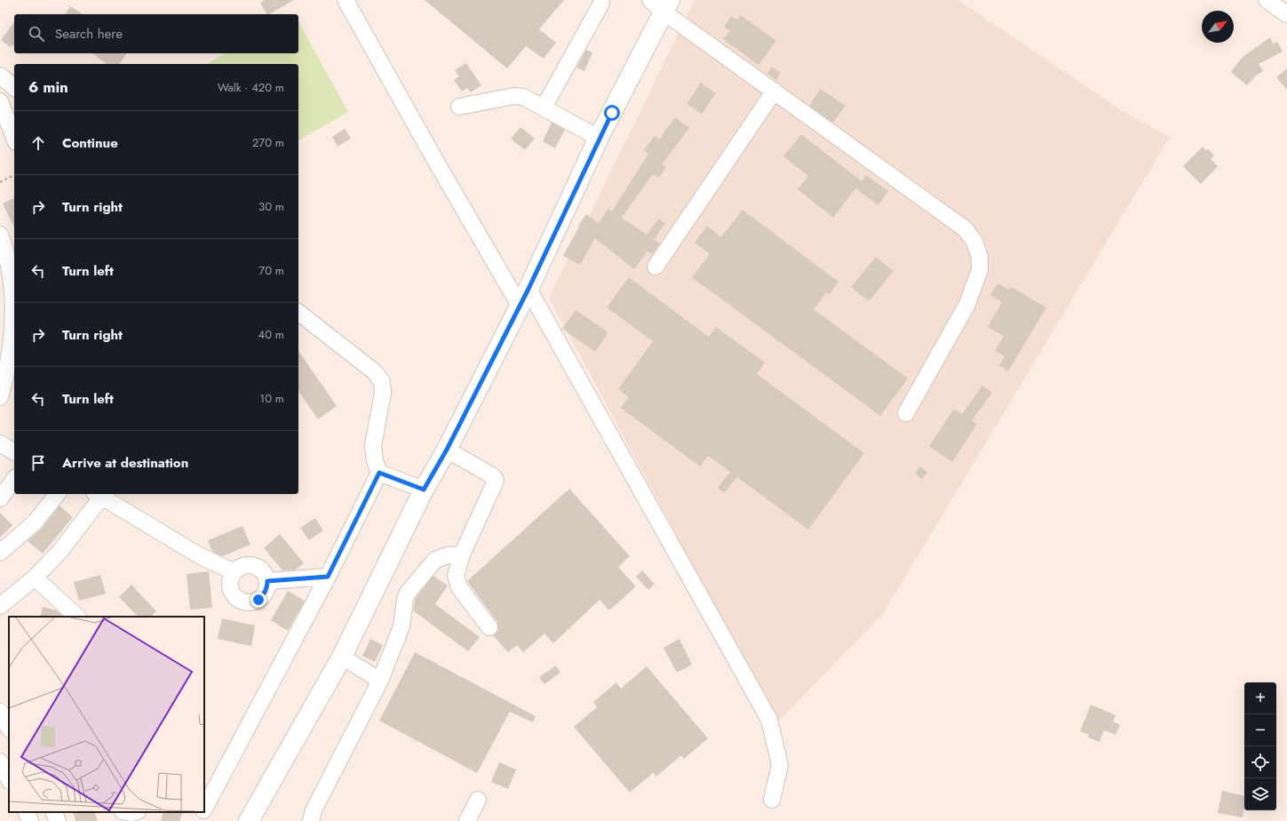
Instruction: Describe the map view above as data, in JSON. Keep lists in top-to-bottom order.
{
  "north": "top right",
  "page": {
    "search": "Search here",
    "heading": ["6 min", "Walk · 420 m"],
    "list": [
      ["Continue", "270 m"],
      ["Turn right", "30 m"],
      ["Turn left", "70 m"],
      ["Turn right", "40 m"],
      ["Turn left", "10 m"],
      "Arrive at destination"
    ],
    "map_buttons": ["+", "−"]
  }
}
